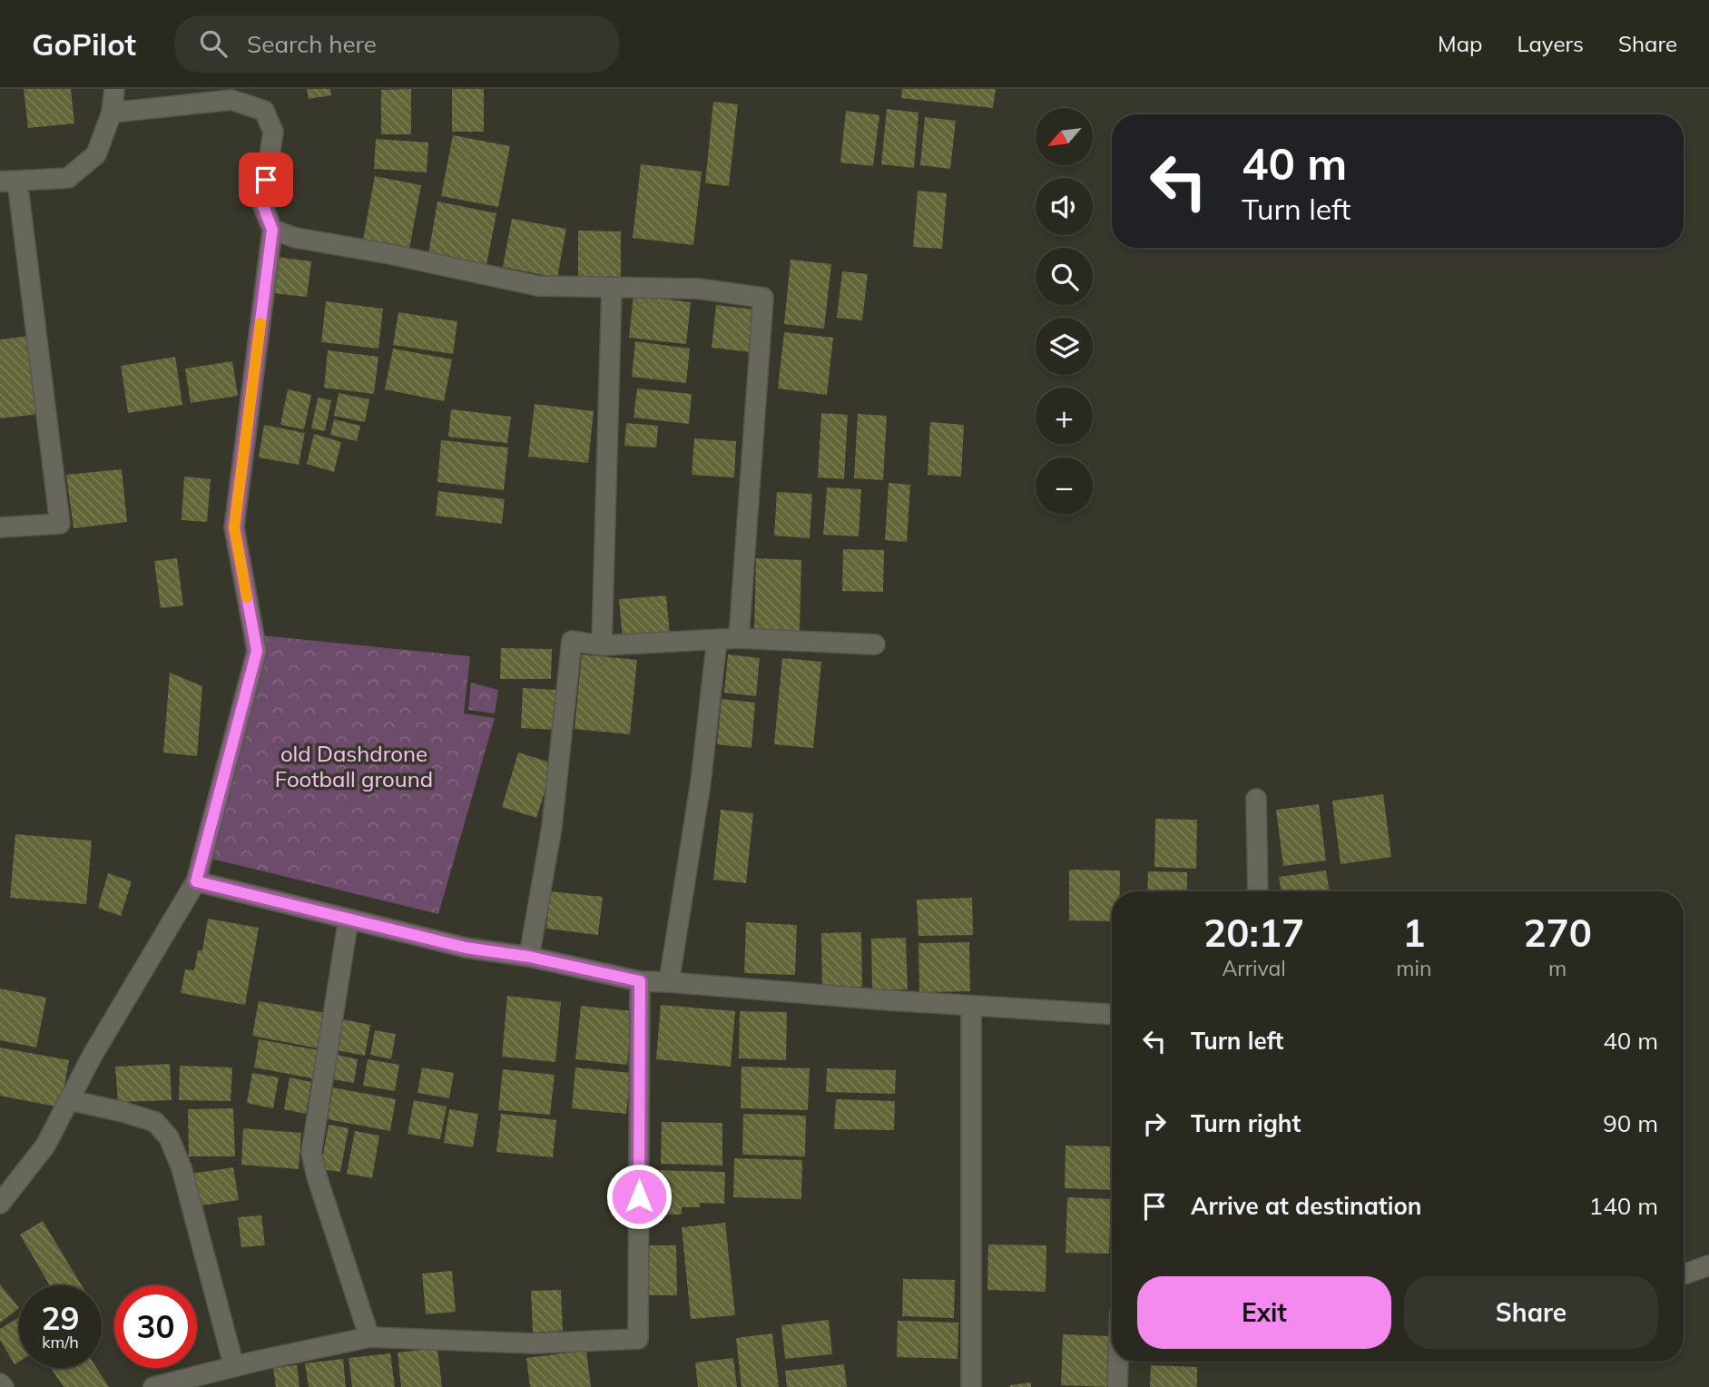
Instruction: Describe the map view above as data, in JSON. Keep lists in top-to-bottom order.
{
  "parks": ["old Dashdrone Football ground"],
  "north": "bottom left",
  "page": {
    "header": "GoPilot",
    "search": "Search here",
    "nav": ["Map", "Layers", "Share"],
    "map_buttons": ["+", "−"],
    "turn": ["40 m", "Turn left"],
    "eta": [
      "20:17",
      "Arrival",
      "1",
      "min",
      "270",
      "m"
    ],
    "list": [
      {
        "name": "Turn left",
        "value": "40 m"
      },
      {
        "name": "Turn right",
        "value": "90 m"
      },
      {
        "name": "Arrive at destination",
        "value": "140 m"
      }
    ],
    "buttons": ["Exit", "Share"],
    "speed": "29 km/h",
    "limit": "30"
  }
}
